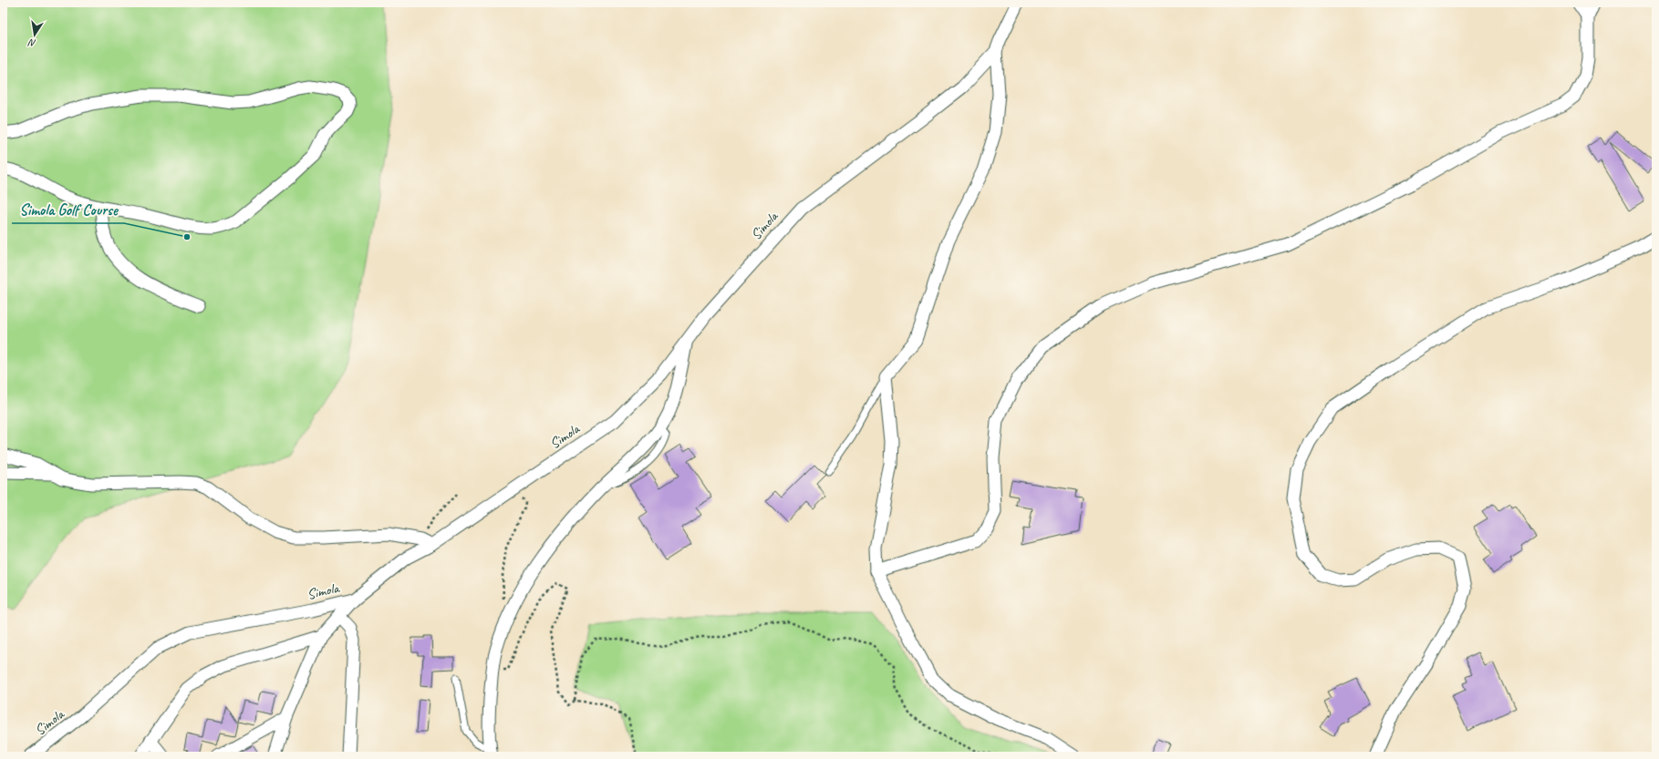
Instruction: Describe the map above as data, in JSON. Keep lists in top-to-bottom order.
{
  "streets": {
    "street": ["Simola"]
  },
  "places": ["Simola Golf Course"],
  "north": "bottom"
}
